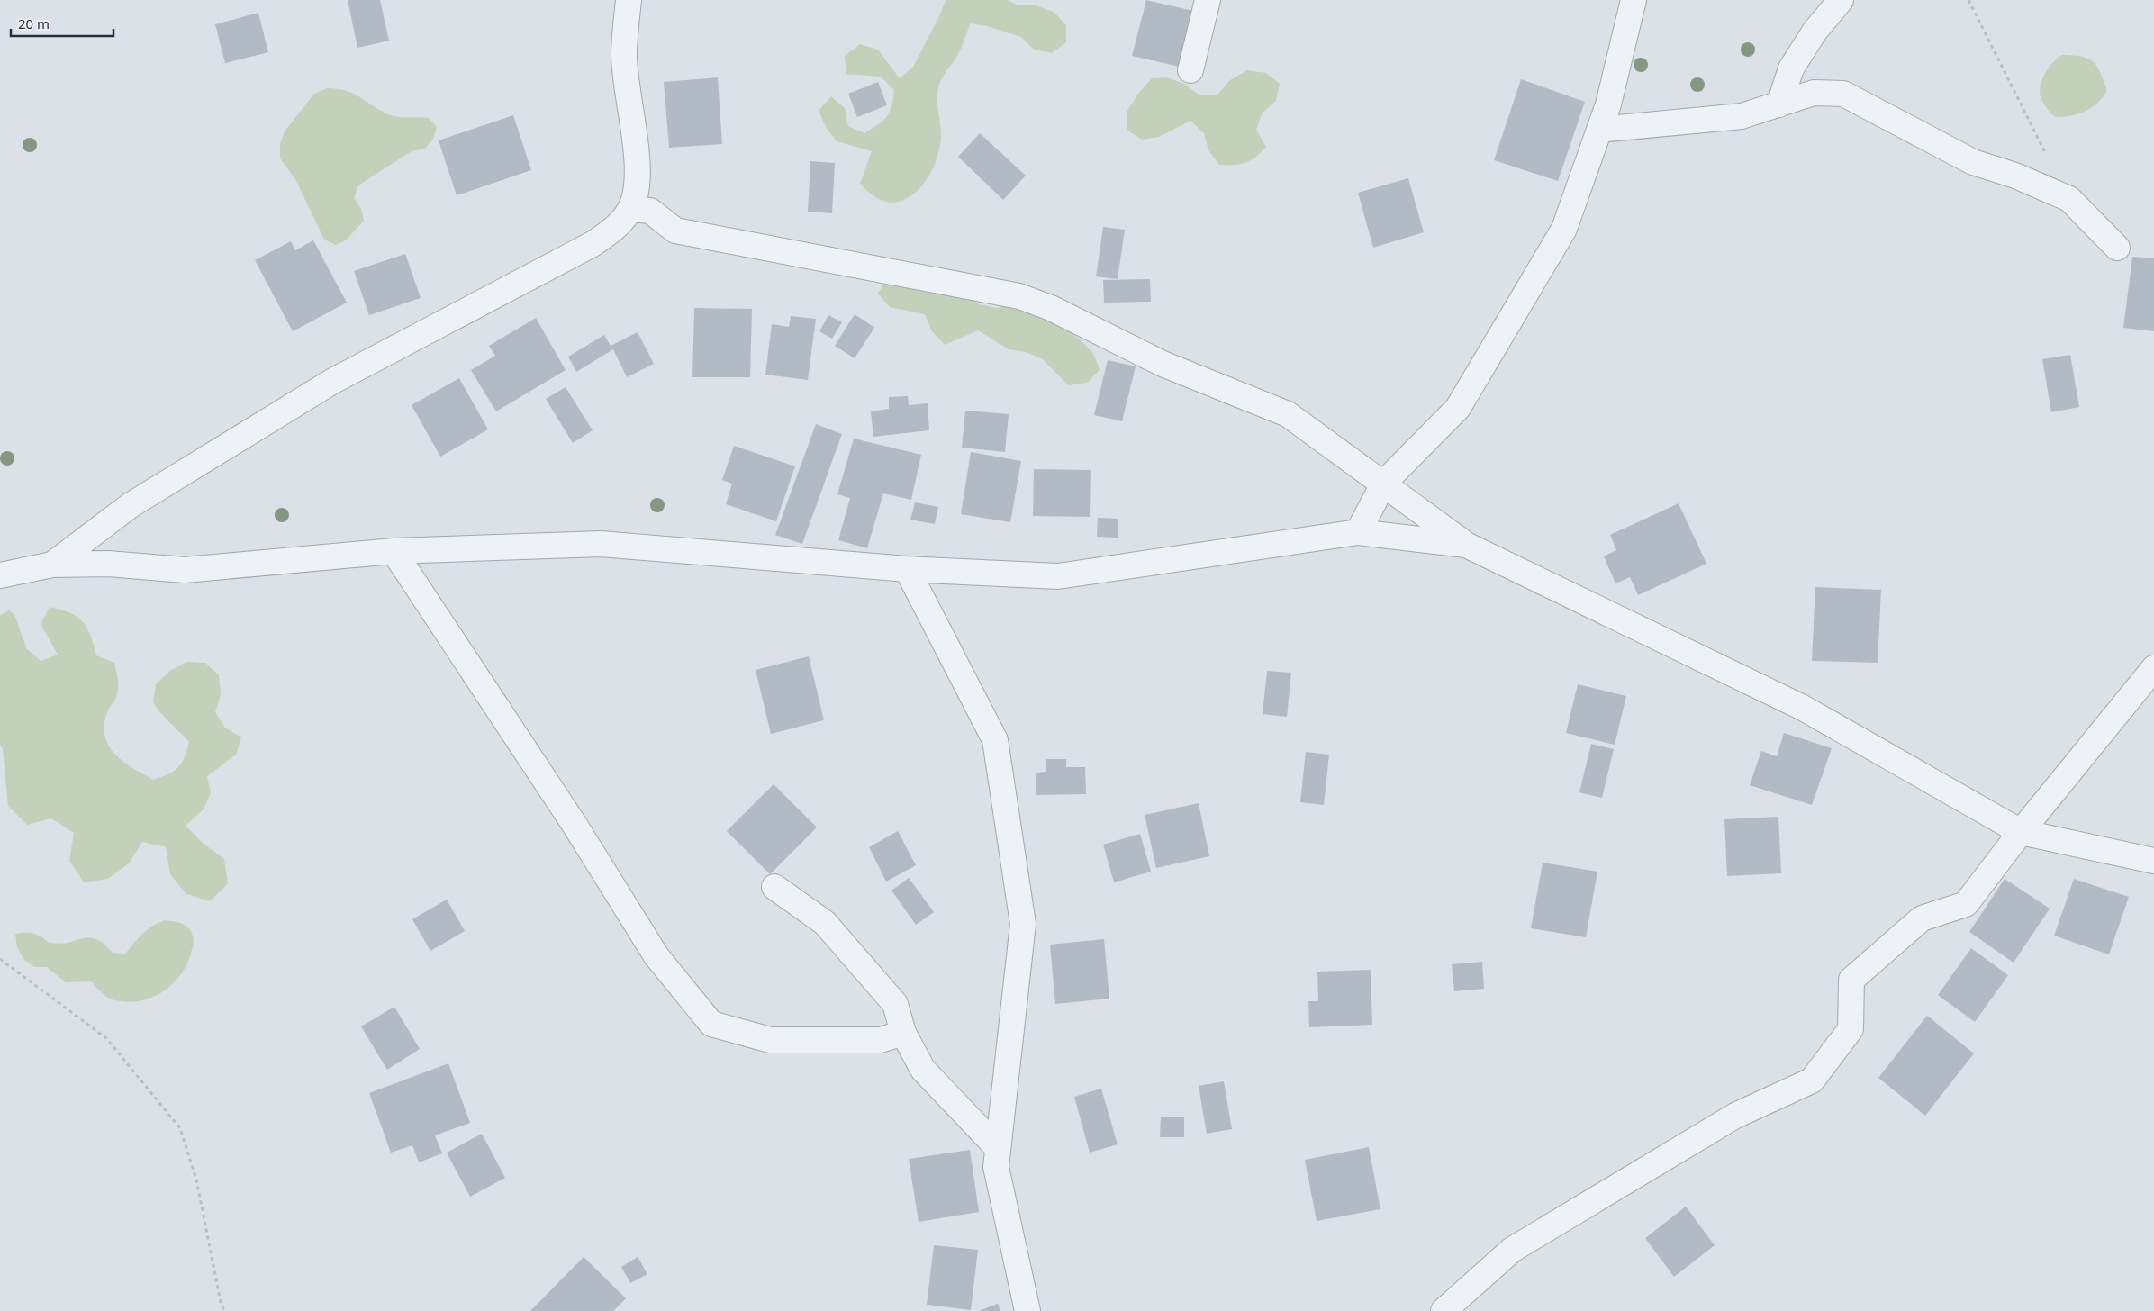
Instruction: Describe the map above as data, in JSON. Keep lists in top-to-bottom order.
{
  "scale_bar": "20 m"
}
